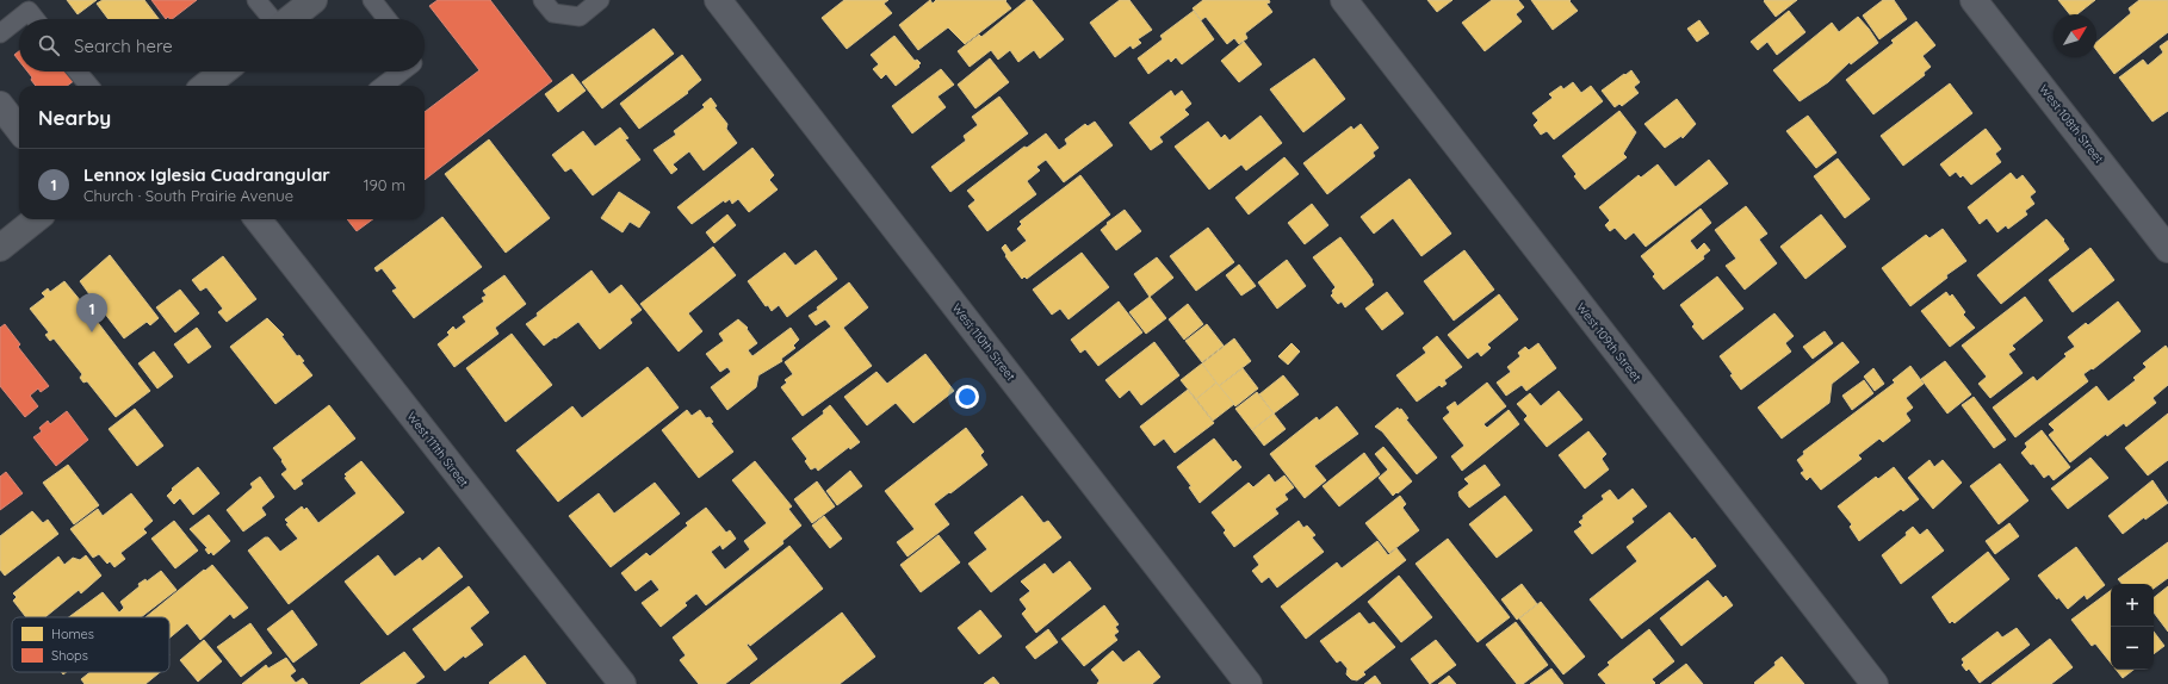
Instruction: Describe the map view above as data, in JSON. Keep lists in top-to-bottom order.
{
  "streets": {
    "street": [
      "West 108th Street",
      "West 110th Street",
      "West 109th Street",
      "West 111th Street"
    ]
  },
  "legend": ["Homes", "Shops"],
  "north": "top right",
  "page": {
    "search": "Search here",
    "heading": "Nearby",
    "list": [
      {
        "mark": "1",
        "name": "Lennox Iglesia Cuadrangular",
        "note": "Church · South Prairie Avenue",
        "value": "190 m"
      }
    ],
    "pins": "1",
    "map_buttons": ["+", "−"]
  }
}
